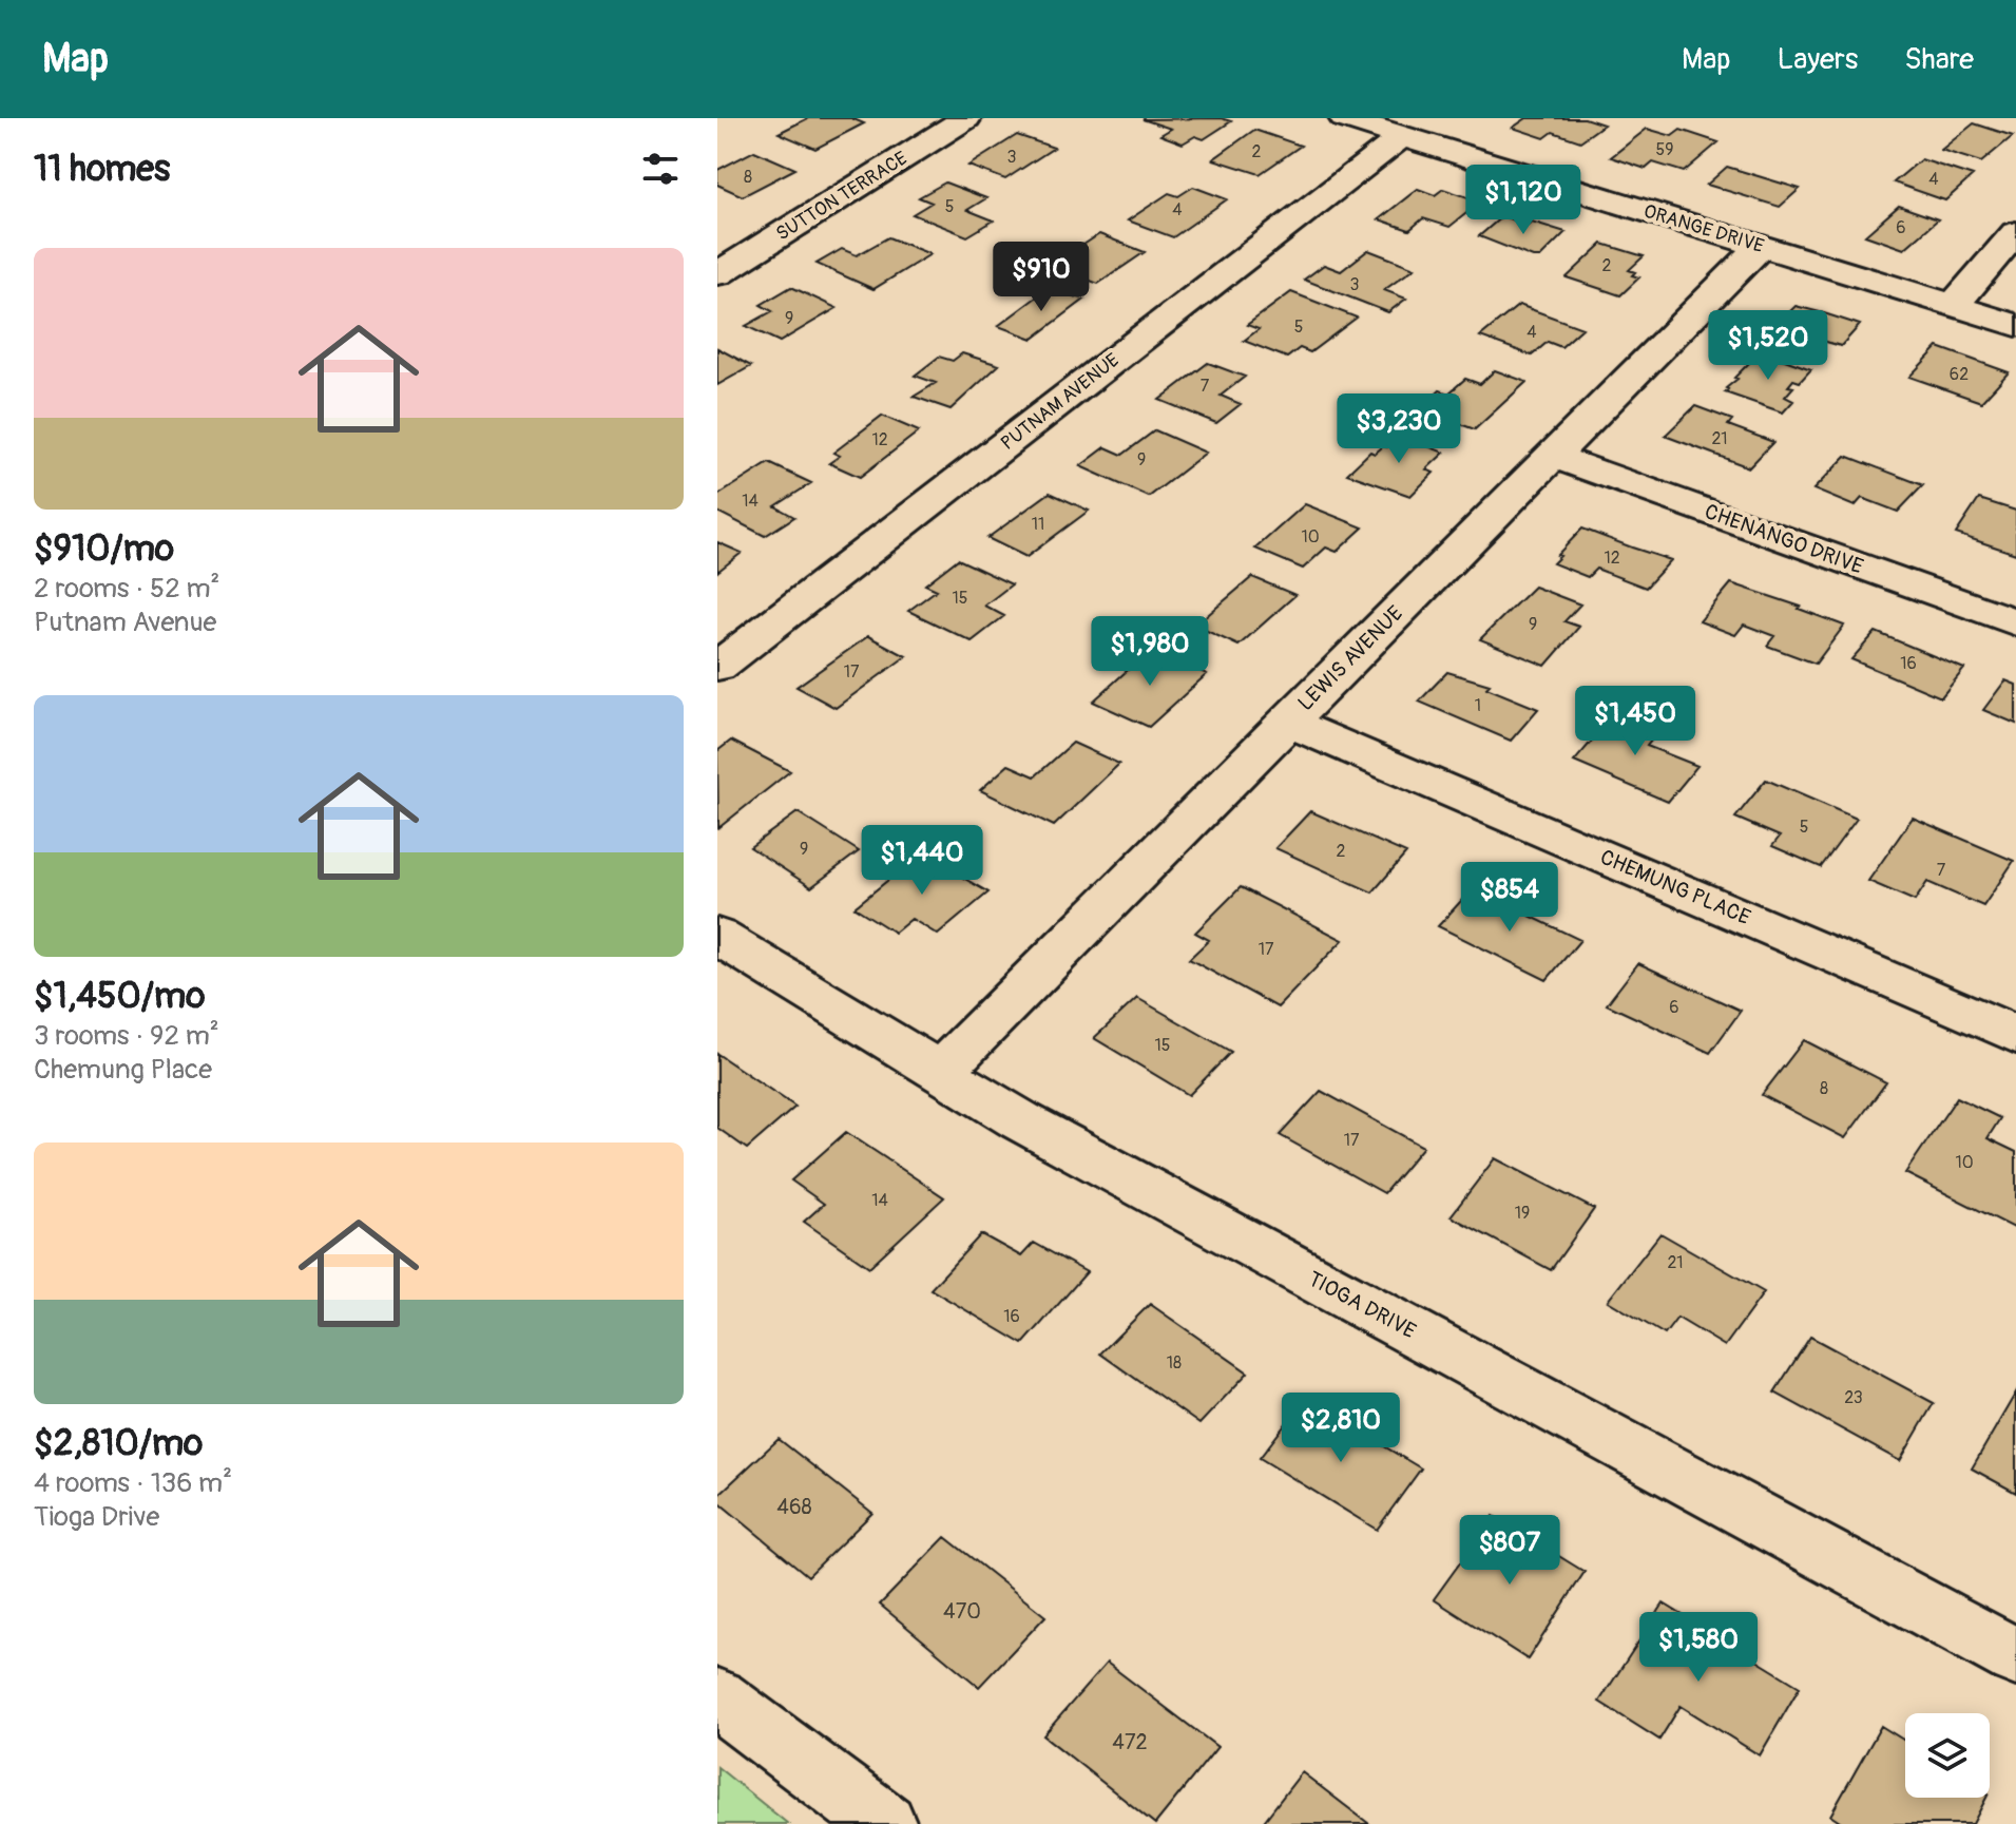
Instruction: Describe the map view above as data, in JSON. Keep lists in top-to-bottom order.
{
  "streets": {
    "street": [
      "SUTTON TERRACE",
      "ORANGE DRIVE",
      "PUTNAM AVENUE",
      "CHENANGO DRIVE",
      "LEWIS AVENUE",
      "CHEMUNG PLACE",
      "TIOGA DRIVE"
    ]
  },
  "crossings": [
    ["ORANGE DRIVE", "PUTNAM AVENUE"],
    ["ORANGE DRIVE", "LEWIS AVENUE"],
    ["CHENANGO DRIVE", "LEWIS AVENUE"],
    ["LEWIS AVENUE", "CHEMUNG PLACE"],
    ["LEWIS AVENUE", "TIOGA DRIVE"]
  ],
  "house_numbers": [
    "59",
    "2",
    "3",
    "8",
    "4",
    "5",
    "4",
    "6",
    "2",
    "3",
    "9",
    "5",
    "4",
    "62",
    "7",
    "21",
    "12",
    "9",
    "14",
    "11",
    "10",
    "12",
    "15",
    "9",
    "16",
    "17",
    "1",
    "5",
    "9",
    "2",
    "7",
    "17",
    "6",
    "15",
    "8",
    "17",
    "10",
    "14",
    "19",
    "21",
    "16",
    "18",
    "23",
    "468",
    "470",
    "472"
  ],
  "page": {
    "header": "Map",
    "nav": ["Map", "Layers", "Share"],
    "heading": "11 homes",
    "price": [
      "$1,120",
      "$910",
      "$1,520",
      "$3,230",
      "$1,980",
      "$1,450",
      "$1,440",
      "$854",
      "$2,810",
      "$807",
      "$1,580"
    ],
    "list": [
      {
        "name": "$910/mo",
        "note": "2 rooms · 52 m² · Putnam Avenue"
      },
      {
        "name": "$1,450/mo",
        "note": "3 rooms · 92 m² · Chemung Place"
      },
      {
        "name": "$2,810/mo",
        "note": "4 rooms · 136 m² · Tioga Drive"
      }
    ]
  }
}
